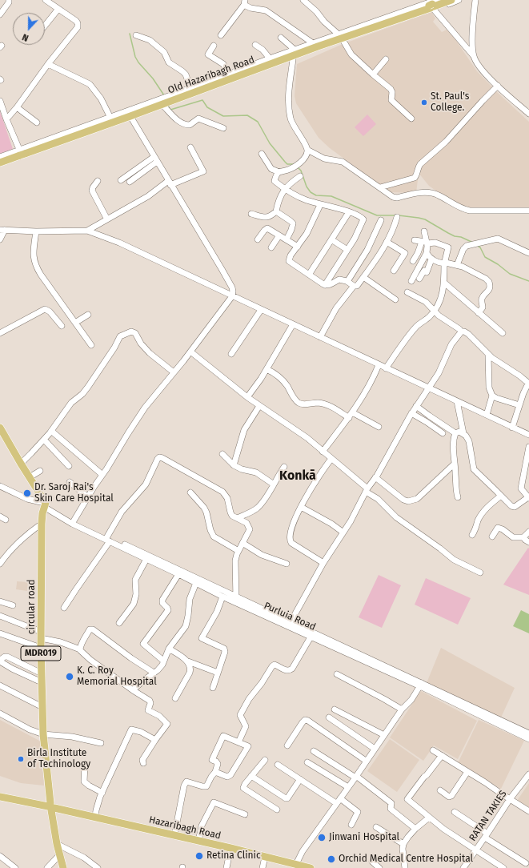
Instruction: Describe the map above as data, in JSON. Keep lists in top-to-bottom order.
{
  "streets": {
    "main road": [
      "Old Hazaribagh Road",
      "circular road",
      "MDR019",
      "Hazaribagh Road"
    ],
    "street": ["Purluia Road", "RATAN TAKIES"]
  },
  "crossings": [
    ["circular road", "Purluia Road"],
    ["circular road", "Hazaribagh Road"]
  ],
  "districts": ["Konkā"],
  "places": [
    "St. Paul's College.",
    "Dr. Saroj Rai's Skin Care Hospital",
    "K. C. Roy Memorial Hospital",
    "Birla Institute of Techinology",
    "Jinwani Hospital",
    "Retina Clinic",
    "Orchid Medical Centre Hospital"
  ],
  "north": "bottom"
}
